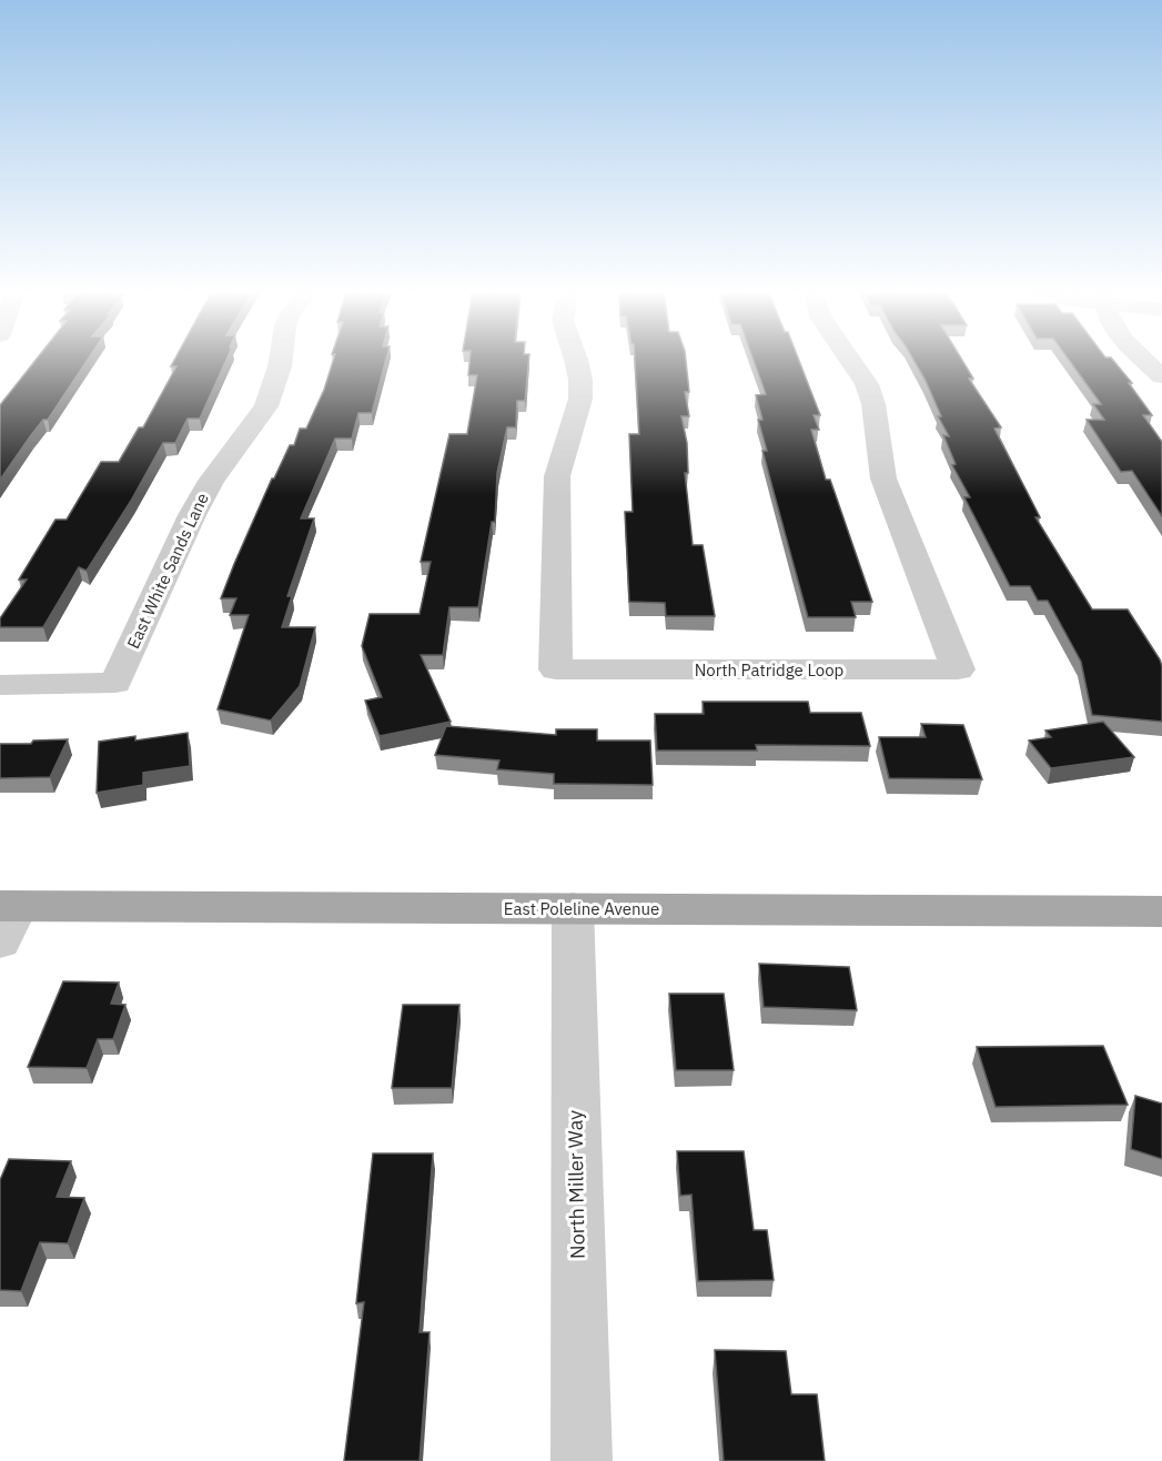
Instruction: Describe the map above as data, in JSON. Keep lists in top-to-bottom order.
{
  "streets": {
    "main road": ["East Poleline Avenue"],
    "street": ["East White Sands Lane", "North Patridge Loop", "North Miller Way"]
  },
  "crossings": [
    ["East Poleline Avenue", "North Miller Way"]
  ]
}
